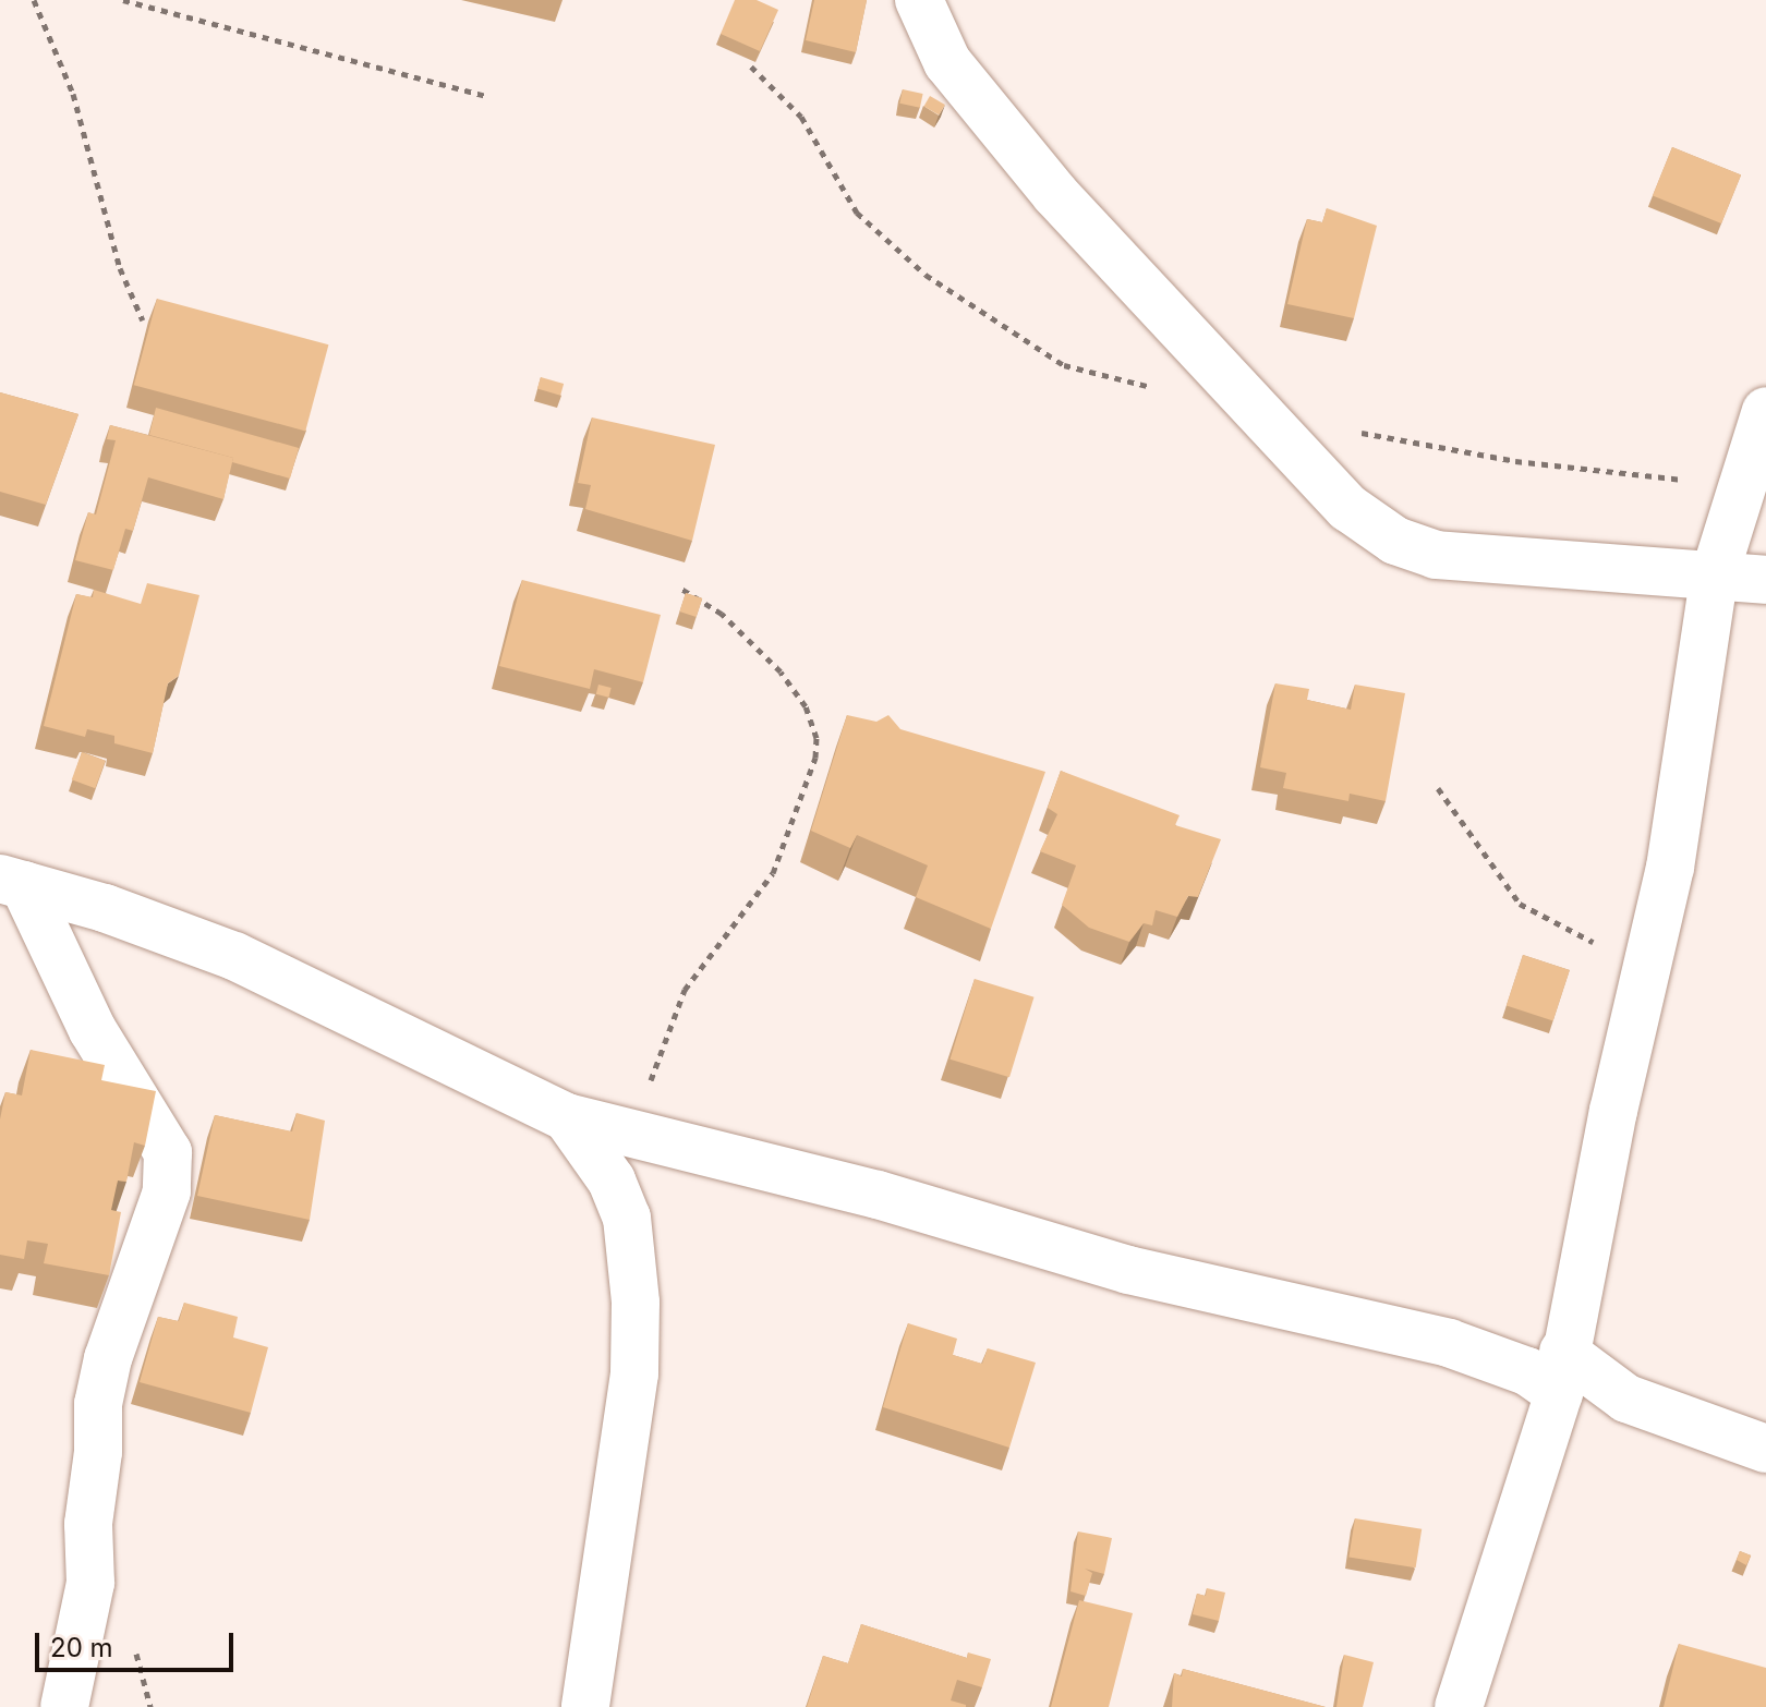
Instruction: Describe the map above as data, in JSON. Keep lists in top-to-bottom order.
{
  "scale_bar": "20 m"
}
